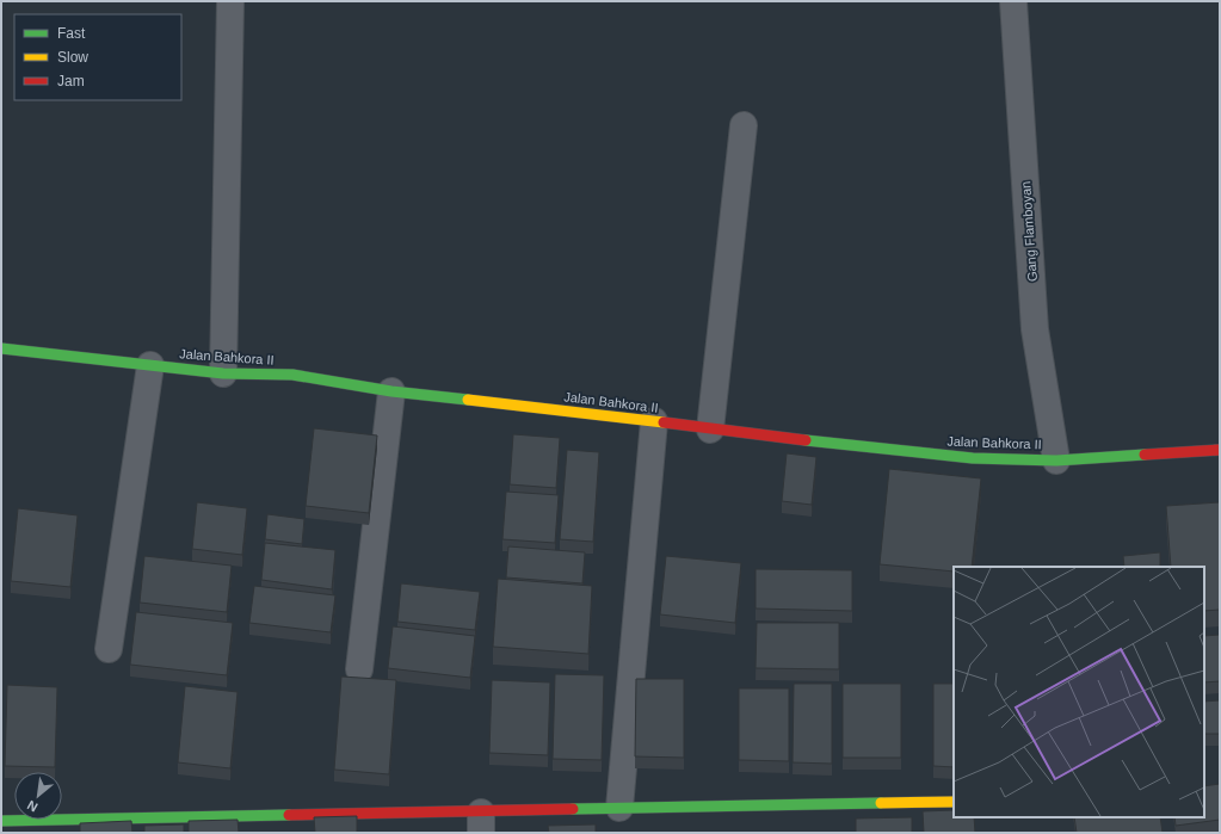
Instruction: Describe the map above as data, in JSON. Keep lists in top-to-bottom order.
{
  "streets": {
    "street": ["Gang Flamboyan", "Jalan Bahkora II"]
  },
  "crossings": [
    ["Gang Flamboyan", "Jalan Bahkora II"]
  ],
  "legend": ["Fast", "Slow", "Jam"],
  "north": "bottom left"
}
